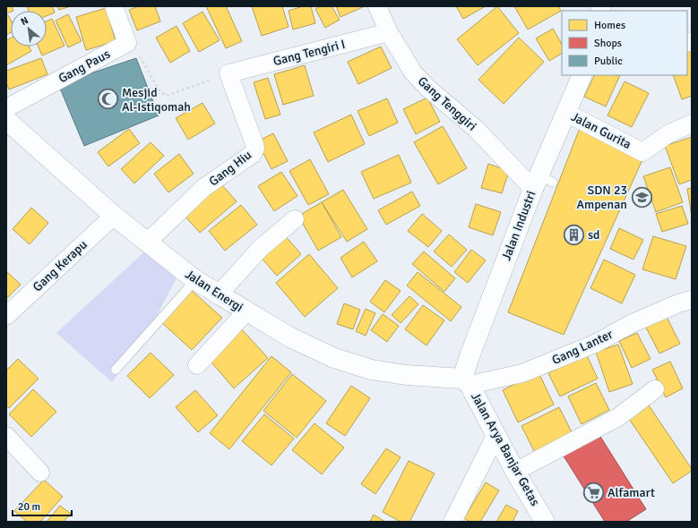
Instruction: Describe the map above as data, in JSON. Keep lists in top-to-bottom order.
{
  "streets": {
    "main road": ["Jalan Industri", "Jalan Energi", "Jalan Arya Banjar Getas"],
    "street": [
      "Gang Tengiri I",
      "Gang Paus",
      "Gang Tenggiri",
      "Jalan Gurita",
      "Gang Hiu",
      "Gang Kerapu",
      "Gang Lanter"
    ]
  },
  "crossings": [
    ["Gang Tengiri I", "Gang Tenggiri"],
    ["Gang Tengiri I", "Gang Hiu"],
    ["Gang Tenggiri", "Jalan Industri"],
    ["Jalan Gurita", "Jalan Industri"],
    ["Gang Hiu", "Jalan Energi"],
    ["Jalan Industri", "Jalan Energi"],
    ["Jalan Industri", "Gang Lanter"],
    ["Jalan Industri", "Jalan Arya Banjar Getas"],
    ["Gang Kerapu", "Jalan Energi"],
    ["Jalan Energi", "Gang Lanter"],
    ["Jalan Energi", "Jalan Arya Banjar Getas"],
    ["Gang Lanter", "Jalan Arya Banjar Getas"]
  ],
  "places": {
    "mosque": ["Mesjid Al-Istiqomah"],
    "school or university": ["SDN 23 Ampenan"],
    "building": ["sd"],
    "supermarket": ["Alfamart"]
  },
  "legend": ["Homes", "Shops", "Public"],
  "scale_bar": "20 m",
  "north": "top left"
}
